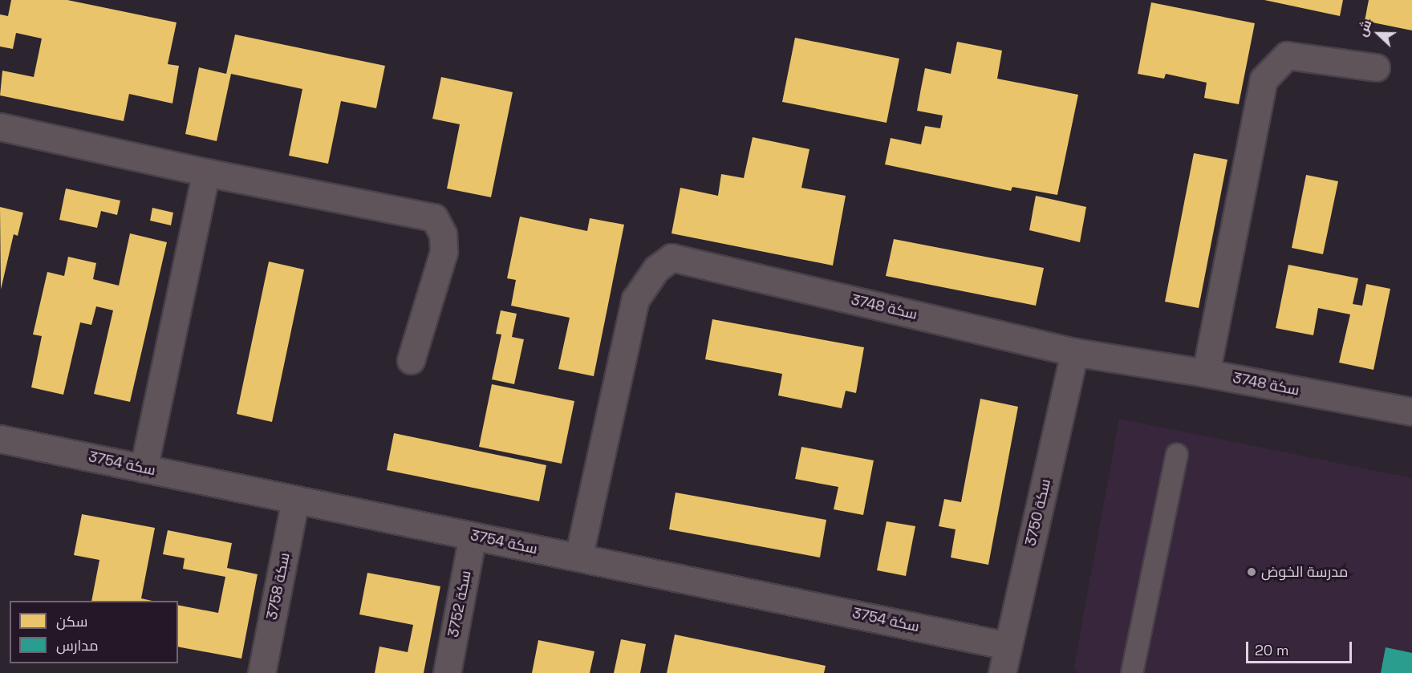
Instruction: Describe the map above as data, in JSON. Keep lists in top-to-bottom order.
{
  "streets": {
    "street": [
      "سكة 3748",
      "سكة 3754",
      "سكة 3750",
      "سكة 3758",
      "سكة 3752"
    ]
  },
  "crossings": [
    ["سكة 3748", "سكة 3754"],
    ["سكة 3748", "سكة 3750"],
    ["سكة 3754", "سكة 3750"],
    ["سكة 3754", "سكة 3758"],
    ["سكة 3754", "سكة 3752"]
  ],
  "places": ["مدرسة الخوض"],
  "legend": ["سكن", "مدارس"],
  "scale_bar": "20 m",
  "north": "left"
}
